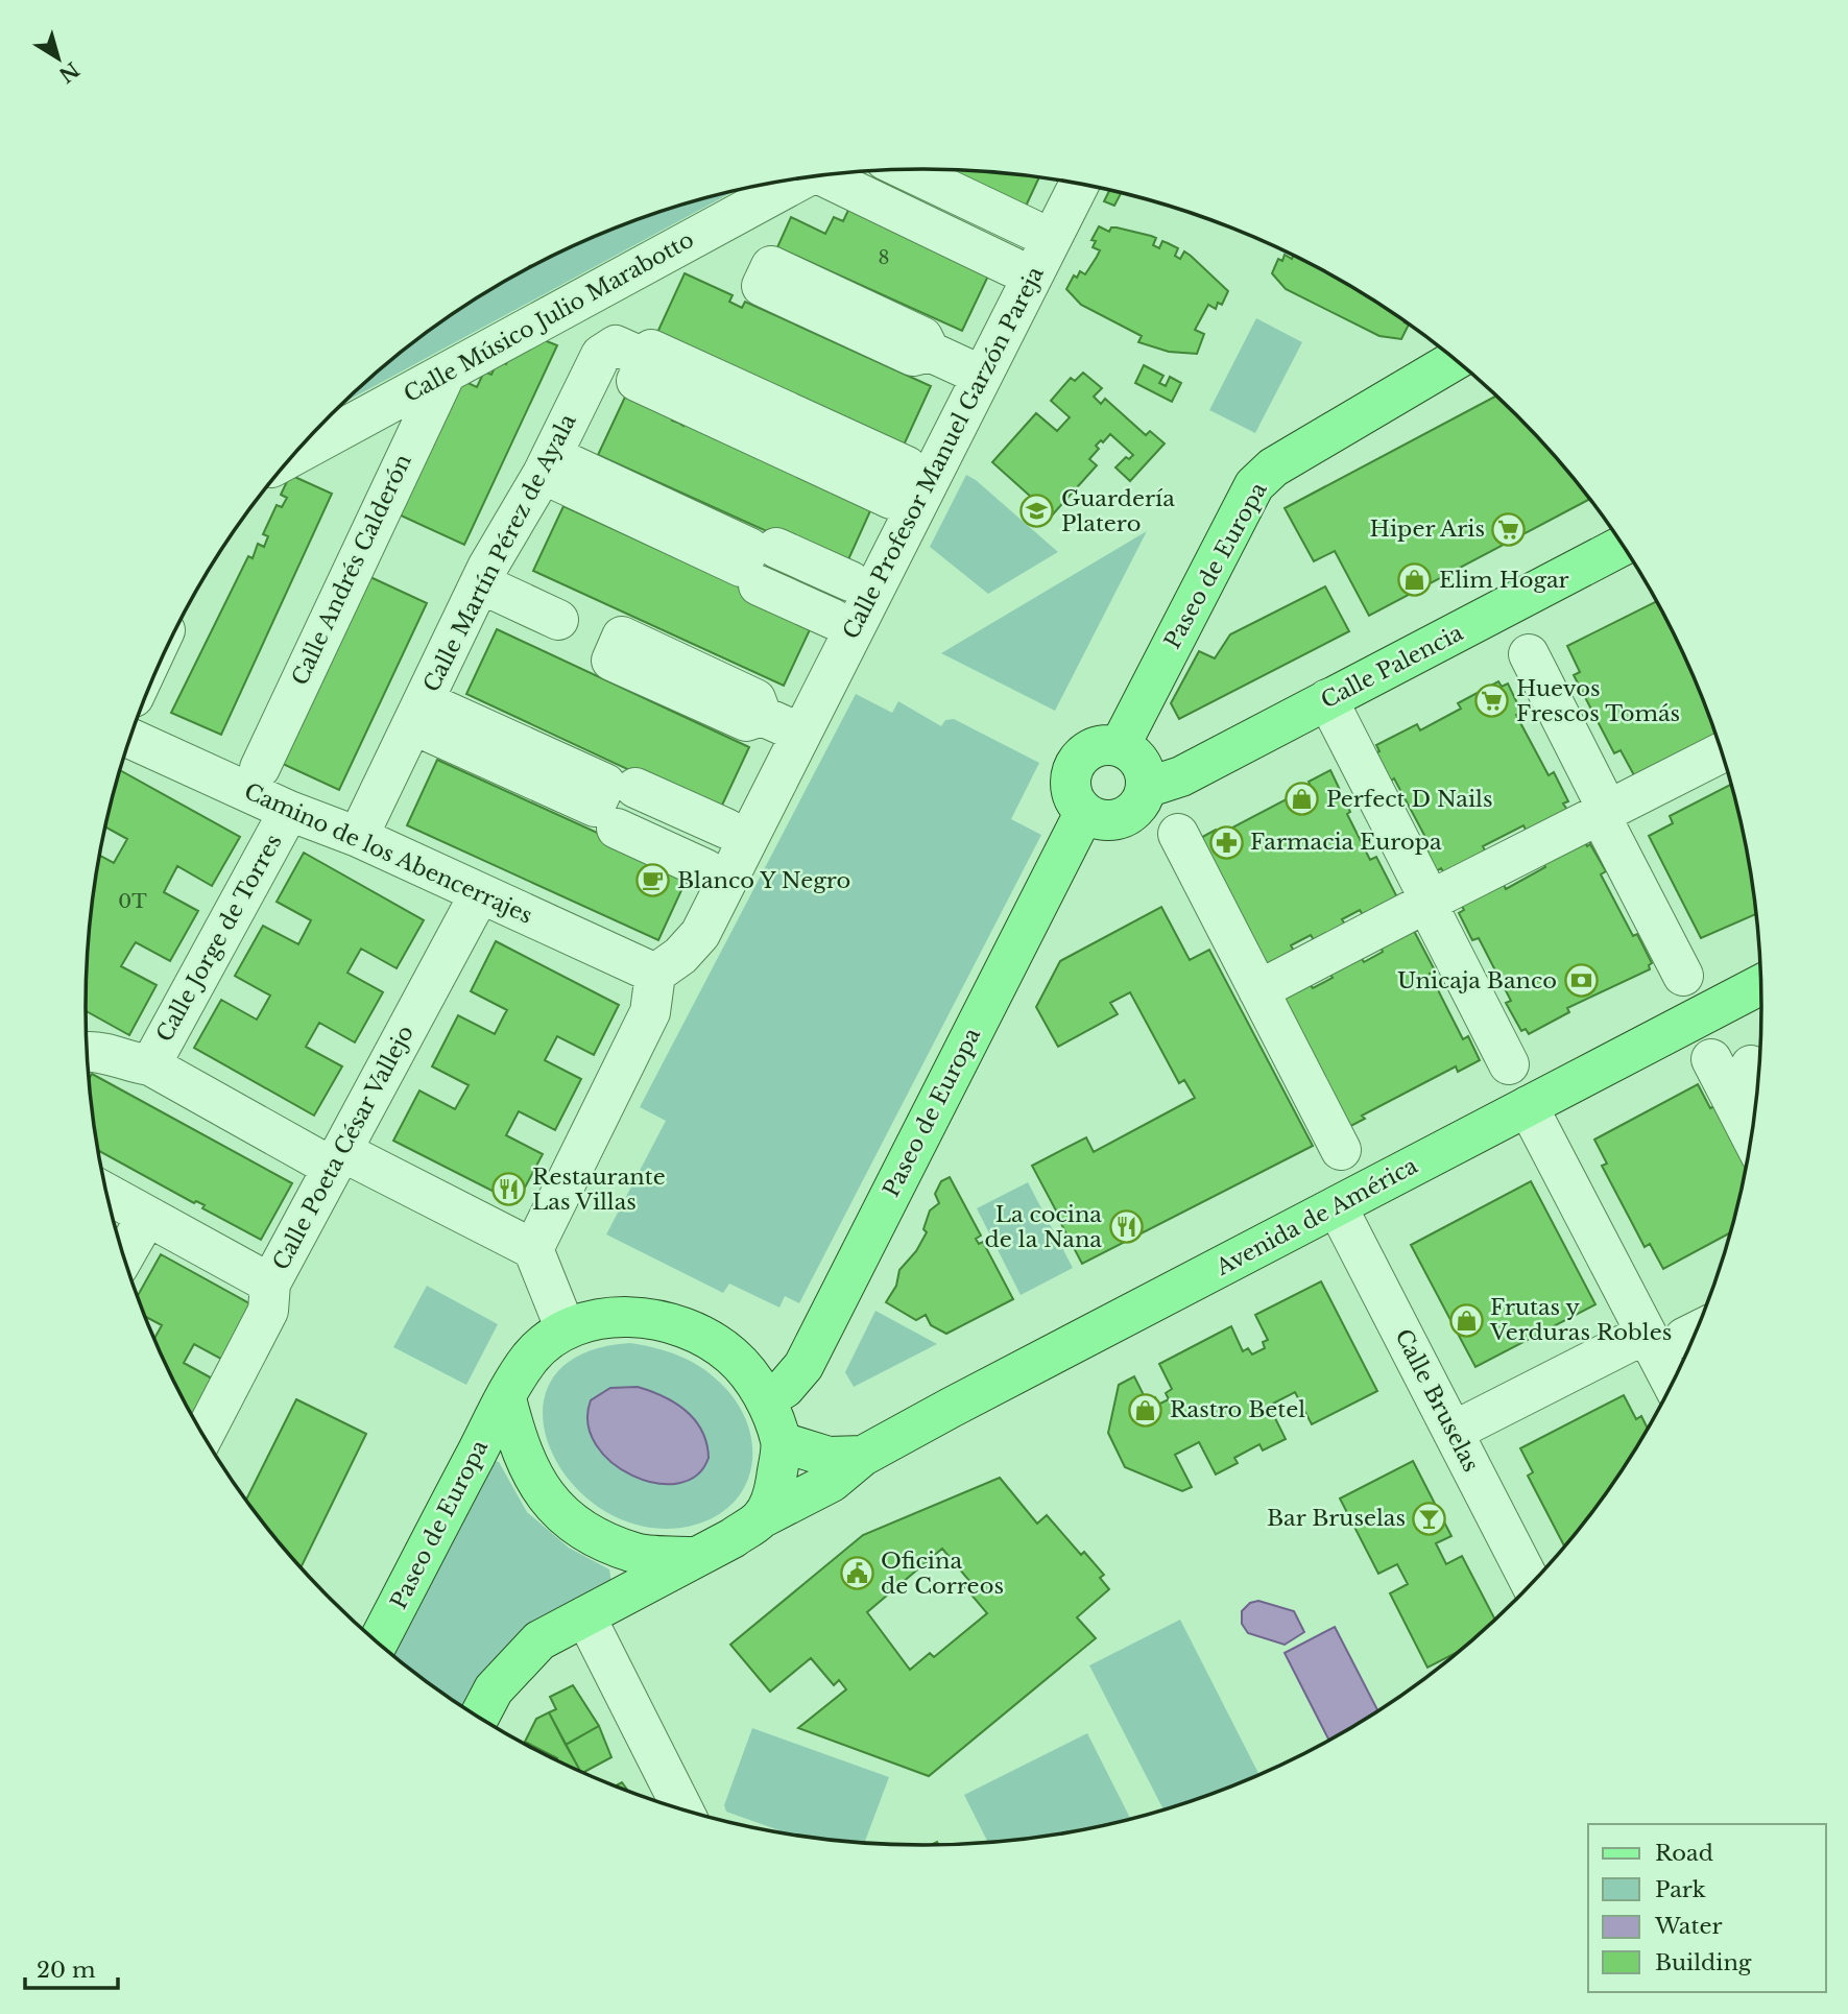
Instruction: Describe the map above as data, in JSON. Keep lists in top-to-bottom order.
{
  "streets": {
    "main road": ["Paseo de Europa", "Calle Palencia", "Avenida de América"],
    "street": [
      "Calle Músico Julio Marabotto",
      "Calle Profesor Manuel Garzón Pareja",
      "Calle Martín Pérez de Ayala",
      "Calle Andrés Calderón",
      "Camino de los Abencerrajes",
      "Calle Jorge de Torres",
      "Calle Poeta César Vallejo",
      "Calle Bruselas"
    ]
  },
  "crossings": [
    ["Calle Músico Julio Marabotto", "Calle Andrés Calderón"],
    ["Calle Profesor Manuel Garzón Pareja", "Camino de los Abencerrajes"],
    ["Calle Martín Pérez de Ayala", "Camino de los Abencerrajes"],
    ["Paseo de Europa", "Calle Palencia"],
    ["Paseo de Europa", "Avenida de América"],
    ["Camino de los Abencerrajes", "Calle Jorge de Torres"],
    ["Camino de los Abencerrajes", "Calle Poeta César Vallejo"],
    ["Avenida de América", "Calle Bruselas"]
  ],
  "places": {
    "school or university": ["Guardería Platero"],
    "supermarket": ["Hiper Aris", "Huevos Frescos Tomás"],
    "shop": [
      "Elim Hogar",
      "Perfect D Nails",
      "Frutas y Verduras Robles",
      "Rastro Betel"
    ],
    "pharmacy": ["Farmacia Europa"],
    "cafe": ["Blanco Y Negro"],
    "bank": ["Unicaja Banco"],
    "restaurant": ["Restaurante Las Villas", "La cocina de la Nana"],
    "bar": ["Bar Bruselas"],
    "public building": ["Oficina de Correos"]
  },
  "house_numbers": ["8", "0T"],
  "legend": [
    "Road",
    "Park",
    "Water",
    "Building"
  ],
  "scale_bar": "20 m",
  "north": "bottom right"
}
